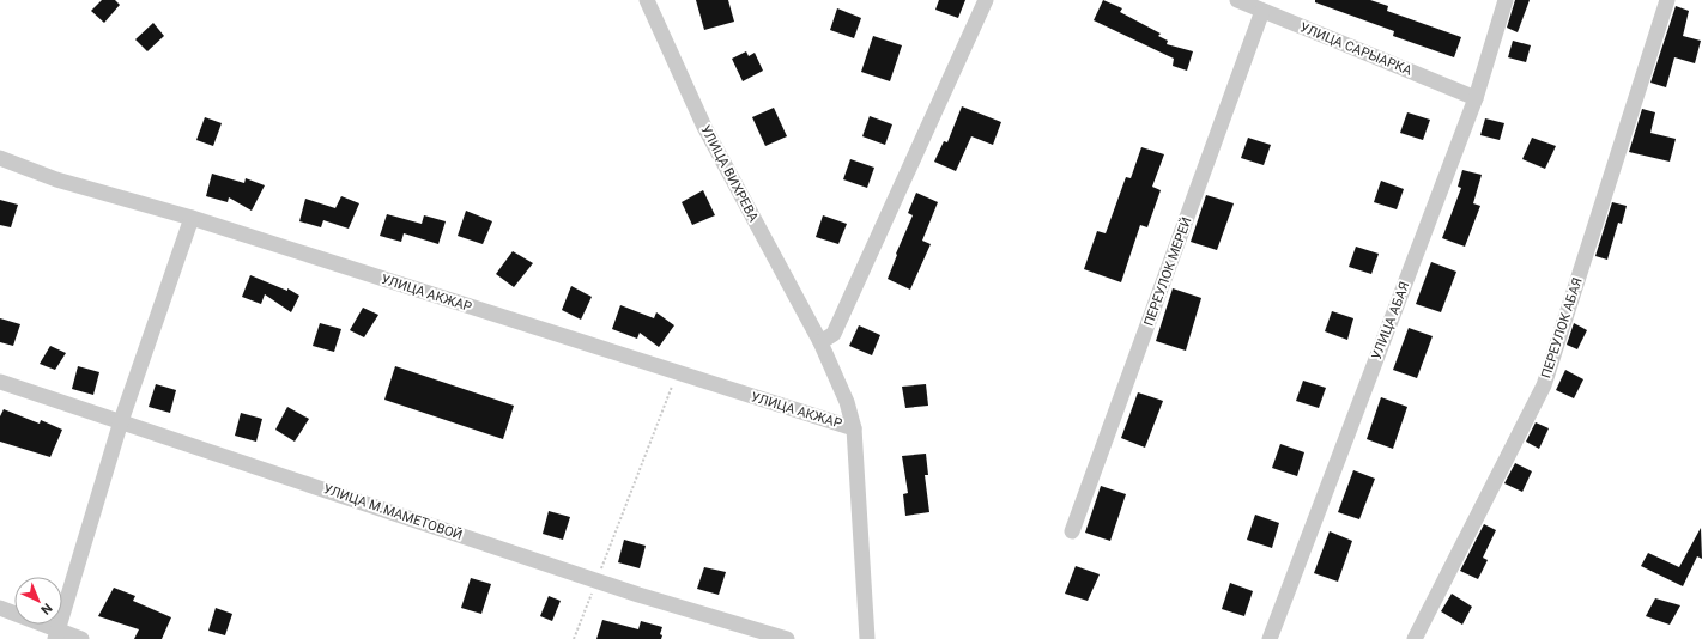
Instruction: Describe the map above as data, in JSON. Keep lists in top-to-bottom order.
{
  "streets": {
    "street": [
      "УЛИЦА САРЫАРКА",
      "УЛИЦА ВИХРЕВА",
      "ПЕРЕУЛОК МЕРЕЙ",
      "УЛИЦА АКЖАР",
      "УЛИЦА АБАЯ",
      "ПЕРЕУЛОК АБАЯ",
      "УЛИЦА М.МАМЕТОВОЙ"
    ]
  },
  "crossings": [
    ["УЛИЦА САРЫАРКА", "ПЕРЕУЛОК МЕРЕЙ"],
    ["УЛИЦА САРЫАРКА", "УЛИЦА АБАЯ"],
    ["УЛИЦА ВИХРЕВА", "УЛИЦА АКЖАР"]
  ],
  "north": "bottom right"
}
